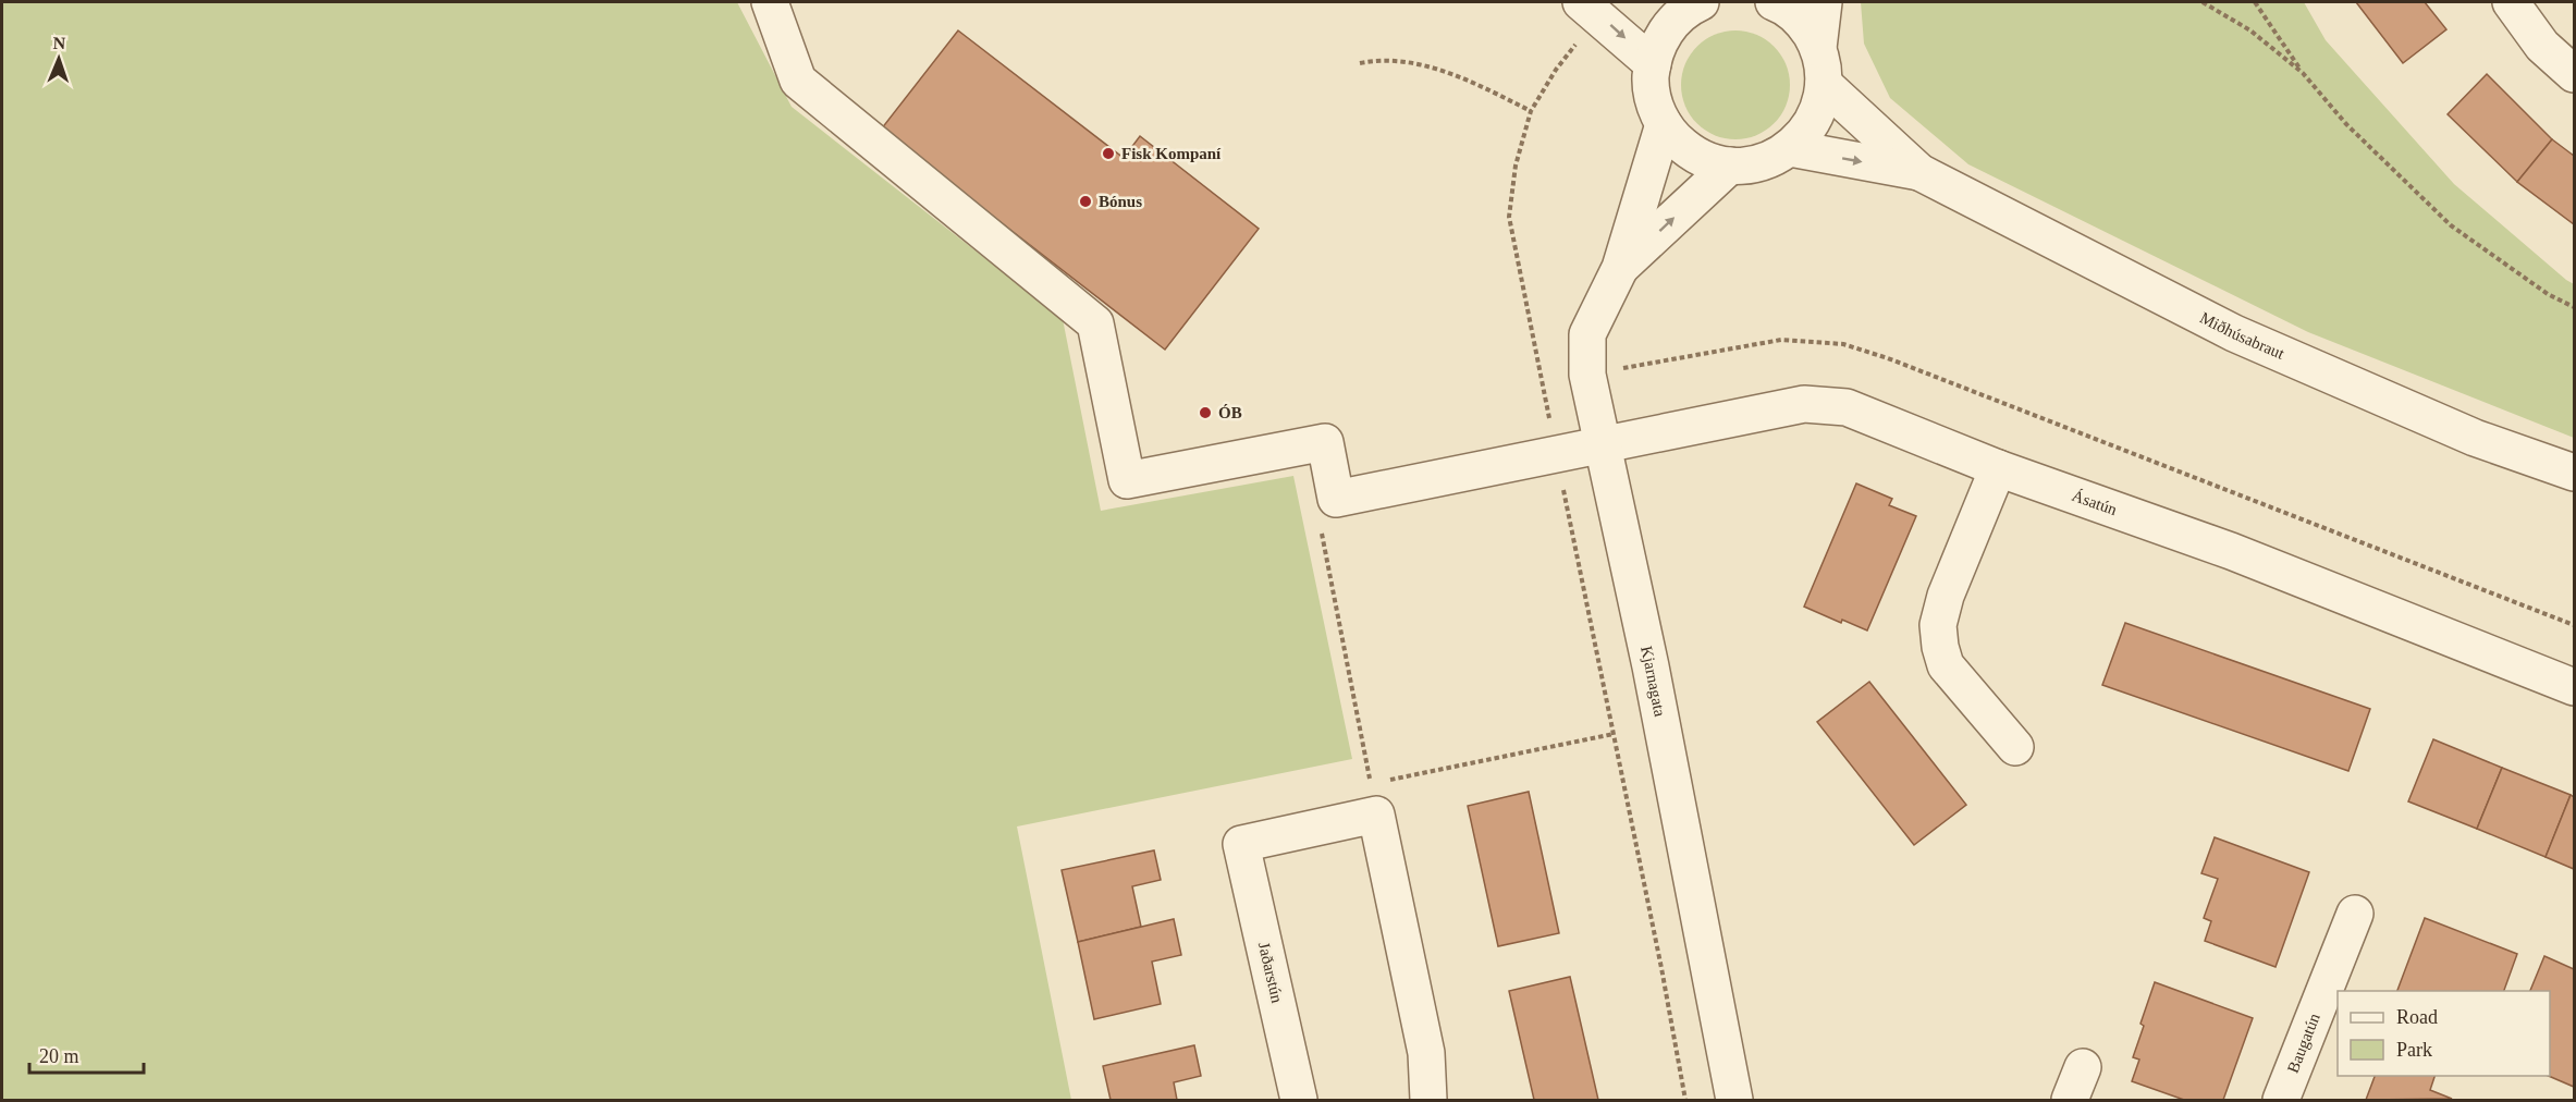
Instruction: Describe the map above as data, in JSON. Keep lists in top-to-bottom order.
{
  "streets": {
    "street": [
      "Miðhúsabraut",
      "Ásatún",
      "Kjarnagata",
      "Jaðarstún",
      "Baugatún"
    ]
  },
  "crossings": [
    ["Ásatún", "Kjarnagata"]
  ],
  "places": ["Fisk Kompaní", "Bónus", "ÓB"],
  "legend": ["Road", "Park"],
  "scale_bar": "20 m",
  "north": "top"
}
